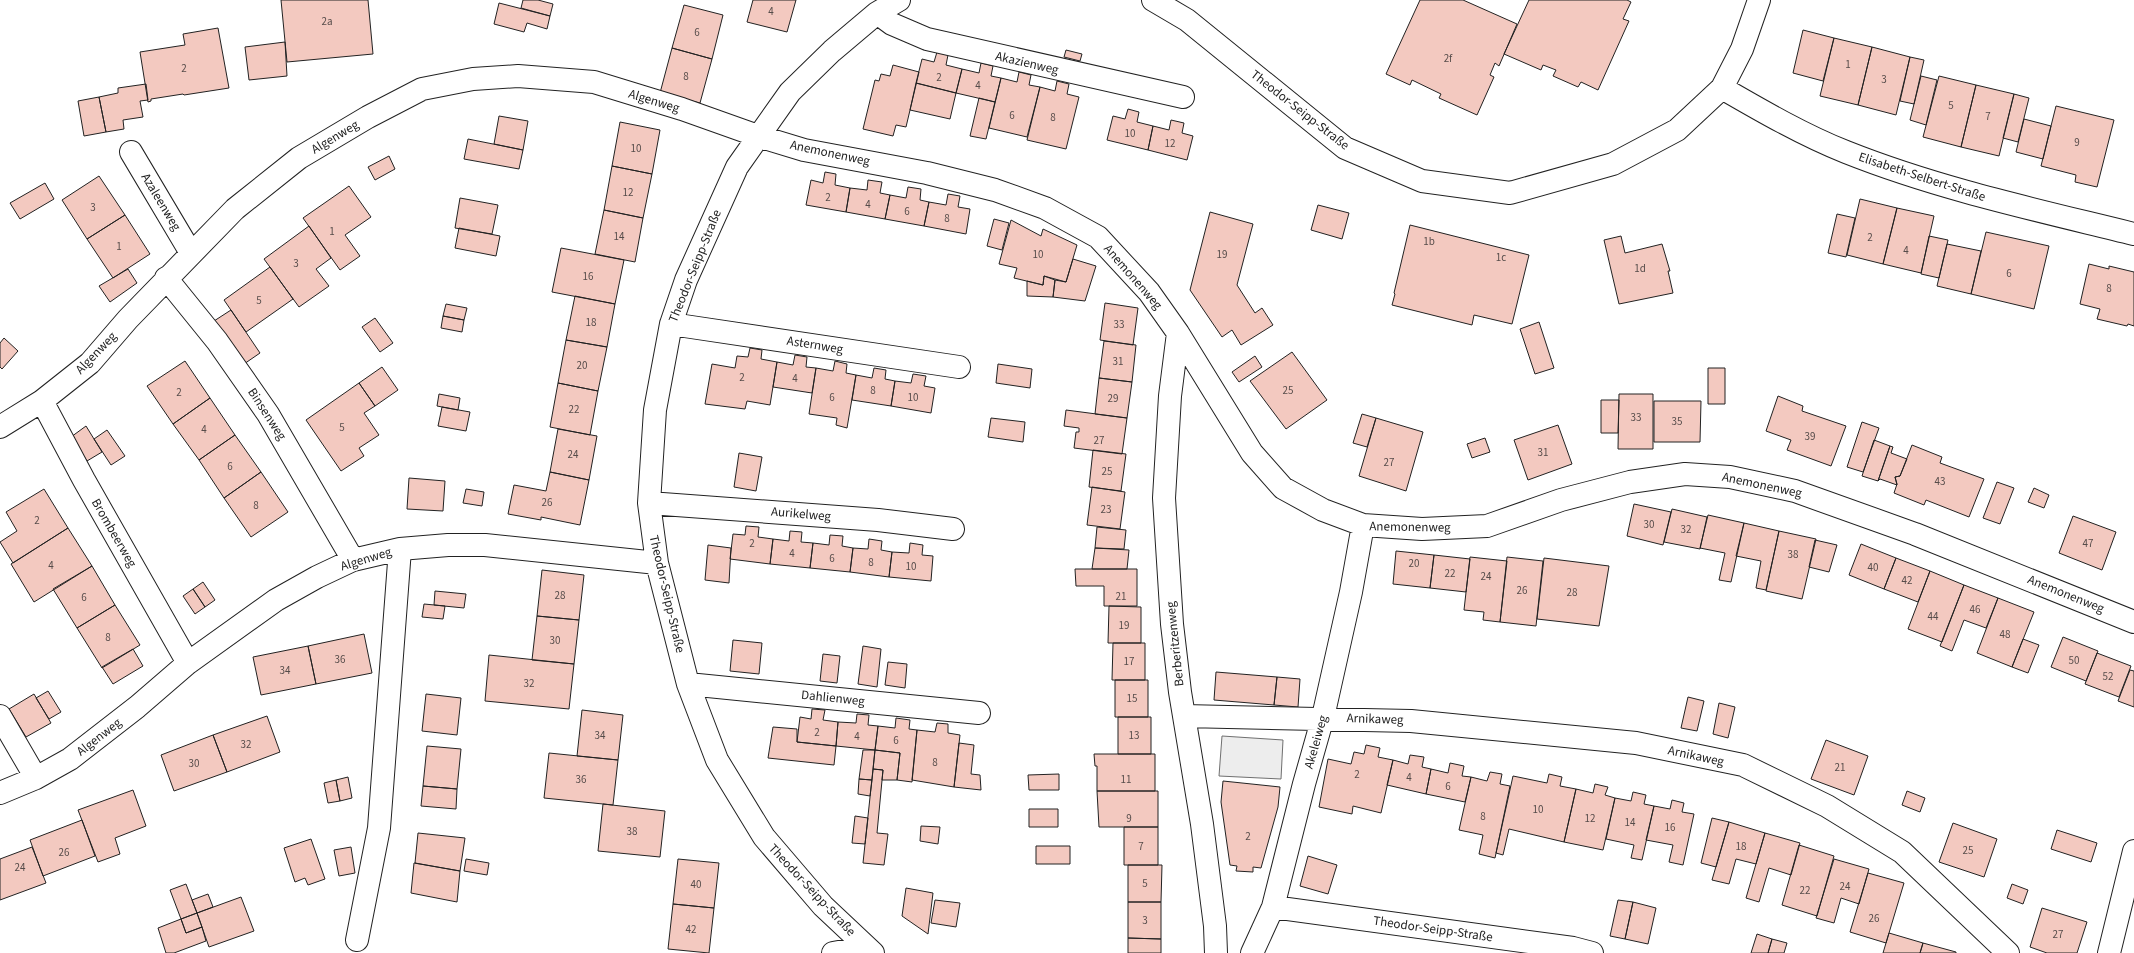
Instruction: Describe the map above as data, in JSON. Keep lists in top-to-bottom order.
{
  "streets": {
    "street": [
      "Akazienweg",
      "Algenweg",
      "Theodor-Seipp-Straße",
      "Anemonenweg",
      "Elisabeth-Selbert-Straße",
      "Azaleenweg",
      "Asternweg",
      "Binsenweg",
      "Aurikelweg",
      "Brombeerweg",
      "Berberitzenweg",
      "Dahlienweg",
      "Arnikaweg",
      "Akeleiweg"
    ]
  },
  "crossings": [
    ["Akazienweg", "Theodor-Seipp-Straße"],
    ["Algenweg", "Theodor-Seipp-Straße"],
    ["Algenweg", "Anemonenweg"],
    ["Algenweg", "Azaleenweg"],
    ["Algenweg", "Binsenweg"],
    ["Algenweg", "Brombeerweg"],
    ["Theodor-Seipp-Straße", "Anemonenweg"],
    ["Theodor-Seipp-Straße", "Elisabeth-Selbert-Straße"],
    ["Theodor-Seipp-Straße", "Asternweg"],
    ["Theodor-Seipp-Straße", "Aurikelweg"],
    ["Theodor-Seipp-Straße", "Dahlienweg"],
    ["Theodor-Seipp-Straße", "Akeleiweg"],
    ["Anemonenweg", "Berberitzenweg"],
    ["Anemonenweg", "Akeleiweg"],
    ["Berberitzenweg", "Arnikaweg"],
    ["Arnikaweg", "Akeleiweg"]
  ],
  "house_numbers": [
    "4",
    "2a",
    "6",
    "2f",
    "1",
    "2",
    "8",
    "2",
    "3",
    "4",
    "5",
    "6",
    "7",
    "8",
    "10",
    "9",
    "12",
    "10",
    "12",
    "2",
    "4",
    "3",
    "6",
    "8",
    "1",
    "14",
    "2",
    "1b",
    "1",
    "4",
    "10",
    "19",
    "1c",
    "3",
    "1d",
    "6",
    "16",
    "8",
    "5",
    "18",
    "33",
    "31",
    "20",
    "2",
    "4",
    "8",
    "25",
    "2",
    "6",
    "10",
    "29",
    "22",
    "33",
    "35",
    "5",
    "4",
    "39",
    "27",
    "31",
    "24",
    "27",
    "6",
    "25",
    "43",
    "26",
    "8",
    "23",
    "2",
    "30",
    "32",
    "2",
    "47",
    "4",
    "38",
    "6",
    "8",
    "20",
    "4",
    "10",
    "40",
    "22",
    "24",
    "42",
    "26",
    "28",
    "28",
    "21",
    "6",
    "46",
    "44",
    "19",
    "48",
    "8",
    "30",
    "36",
    "50",
    "17",
    "34",
    "52",
    "32",
    "15",
    "2",
    "34",
    "13",
    "4",
    "6",
    "32",
    "8",
    "30",
    "21",
    "2",
    "4",
    "36",
    "11",
    "6",
    "10",
    "8",
    "9",
    "12",
    "14",
    "16",
    "38",
    "2",
    "7",
    "18",
    "25",
    "26",
    "24",
    "5",
    "40",
    "24",
    "22",
    "26",
    "3",
    "42",
    "27"
  ]
}
